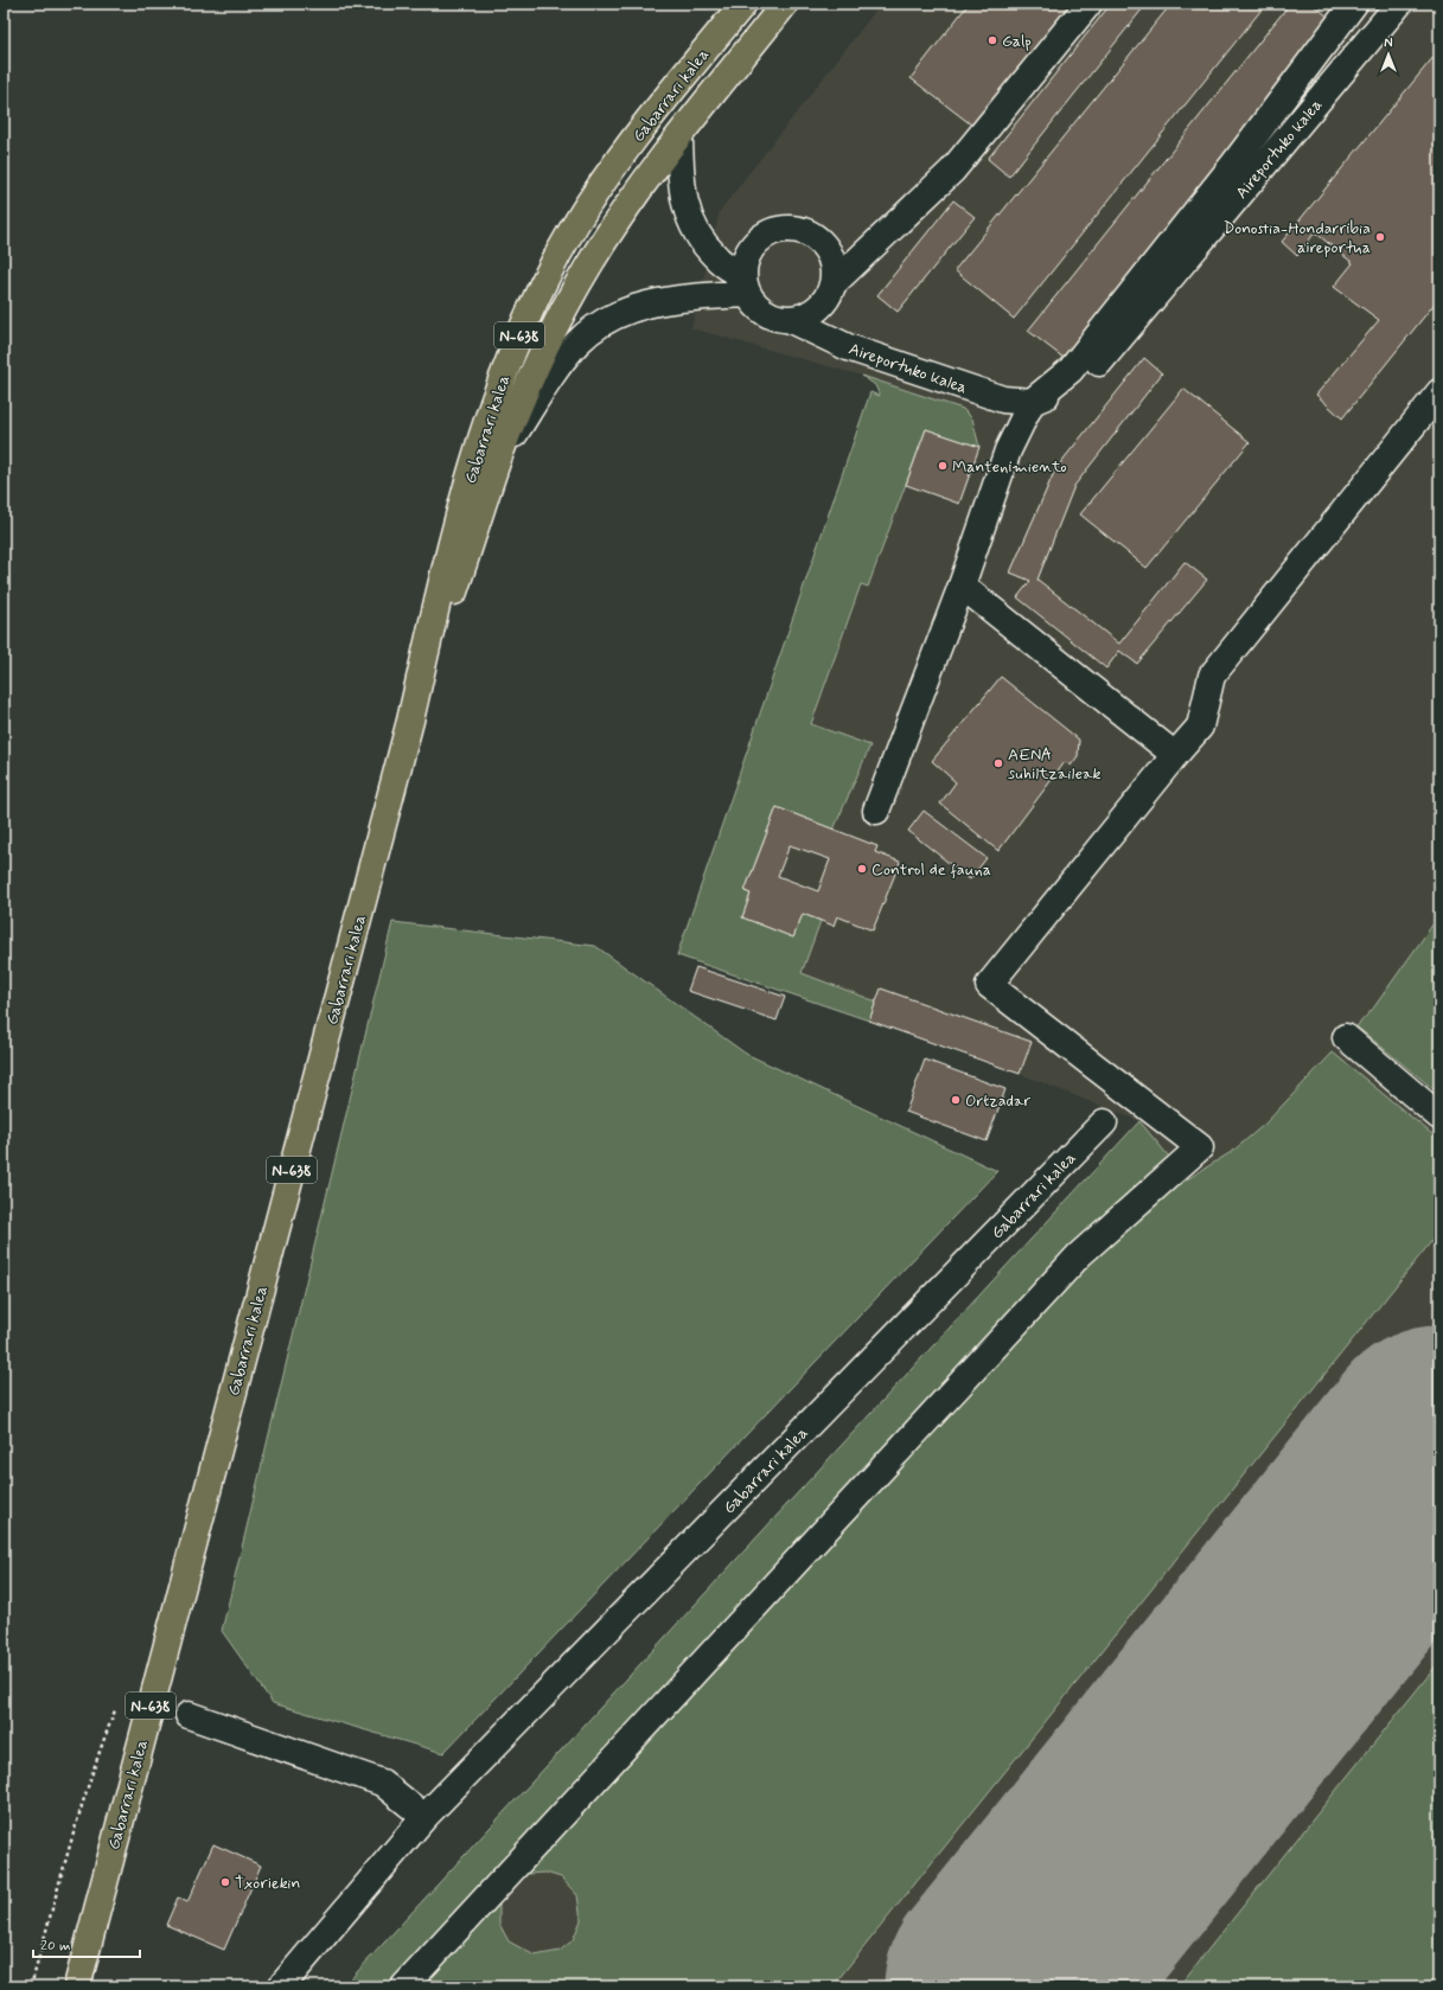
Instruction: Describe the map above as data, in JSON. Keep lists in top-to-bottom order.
{
  "streets": {
    "main road": ["Gabarrari kalea", "N-638"],
    "street": ["Aireportuko kalea"]
  },
  "crossings": [
    ["Gabarrari kalea", "Aireportuko kalea"]
  ],
  "places": [
    "Galp",
    "Donostia-Hondarribia aireportua",
    "Mantenimiento",
    "AENA suhiltzaileak",
    "Control de fauna",
    "Ortzadar",
    "Txoriekin"
  ],
  "scale_bar": "20 m",
  "north": "top"
}
